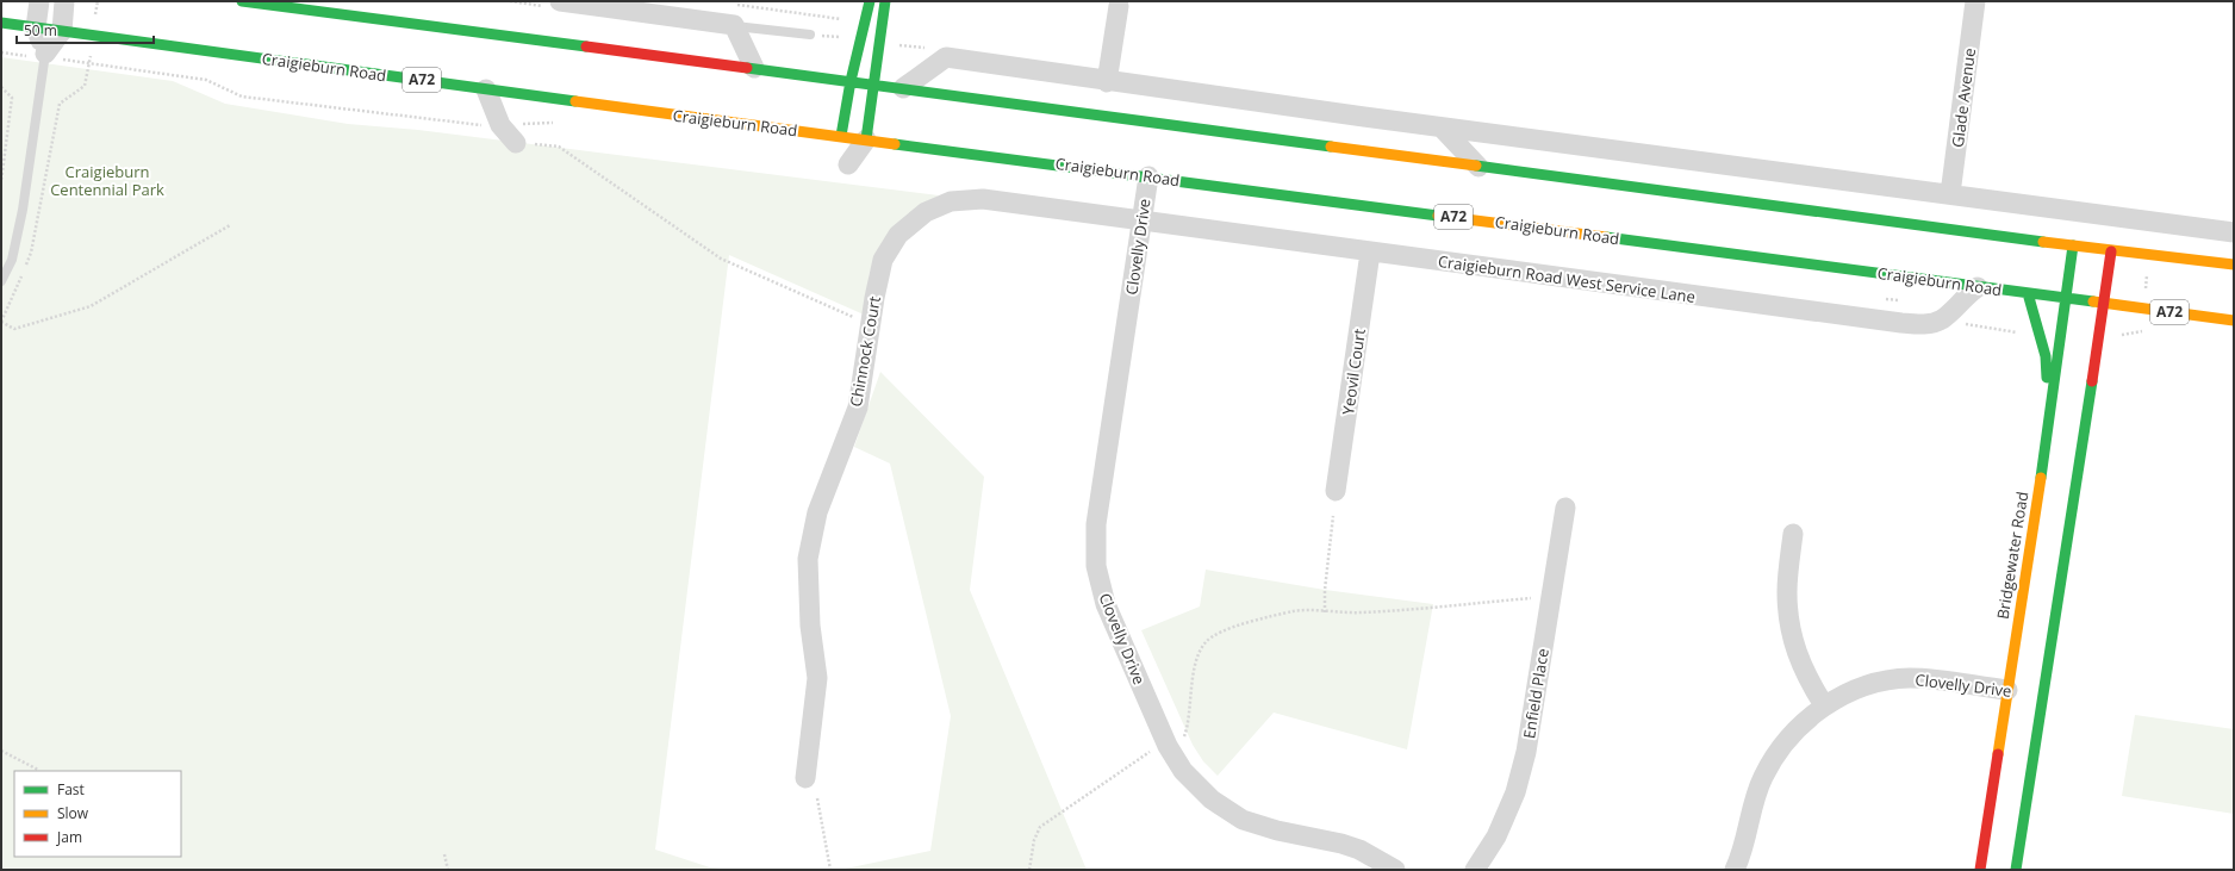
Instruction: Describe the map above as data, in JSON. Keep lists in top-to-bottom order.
{
  "streets": {
    "main road": ["Craigieburn Road", "A72", "Bridgewater Road"],
    "street": [
      "Glade Avenue",
      "Clovelly Drive",
      "Craigieburn Road West Service Lane",
      "Chinnock Court",
      "Yeovil Court",
      "Enfield Place"
    ]
  },
  "crossings": [
    ["Craigieburn Road", "Clovelly Drive"],
    ["Craigieburn Road", "Craigieburn Road West Service Lane"],
    ["Craigieburn Road", "Bridgewater Road"],
    ["Clovelly Drive", "Craigieburn Road West Service Lane"],
    ["Clovelly Drive", "Chinnock Court"],
    ["Clovelly Drive", "Bridgewater Road"],
    ["Craigieburn Road West Service Lane", "Chinnock Court"],
    ["Craigieburn Road West Service Lane", "Yeovil Court"]
  ],
  "parks": ["Craigieburn Centennial Park"],
  "legend": ["Fast", "Slow", "Jam"],
  "scale_bar": "50 m"
}
